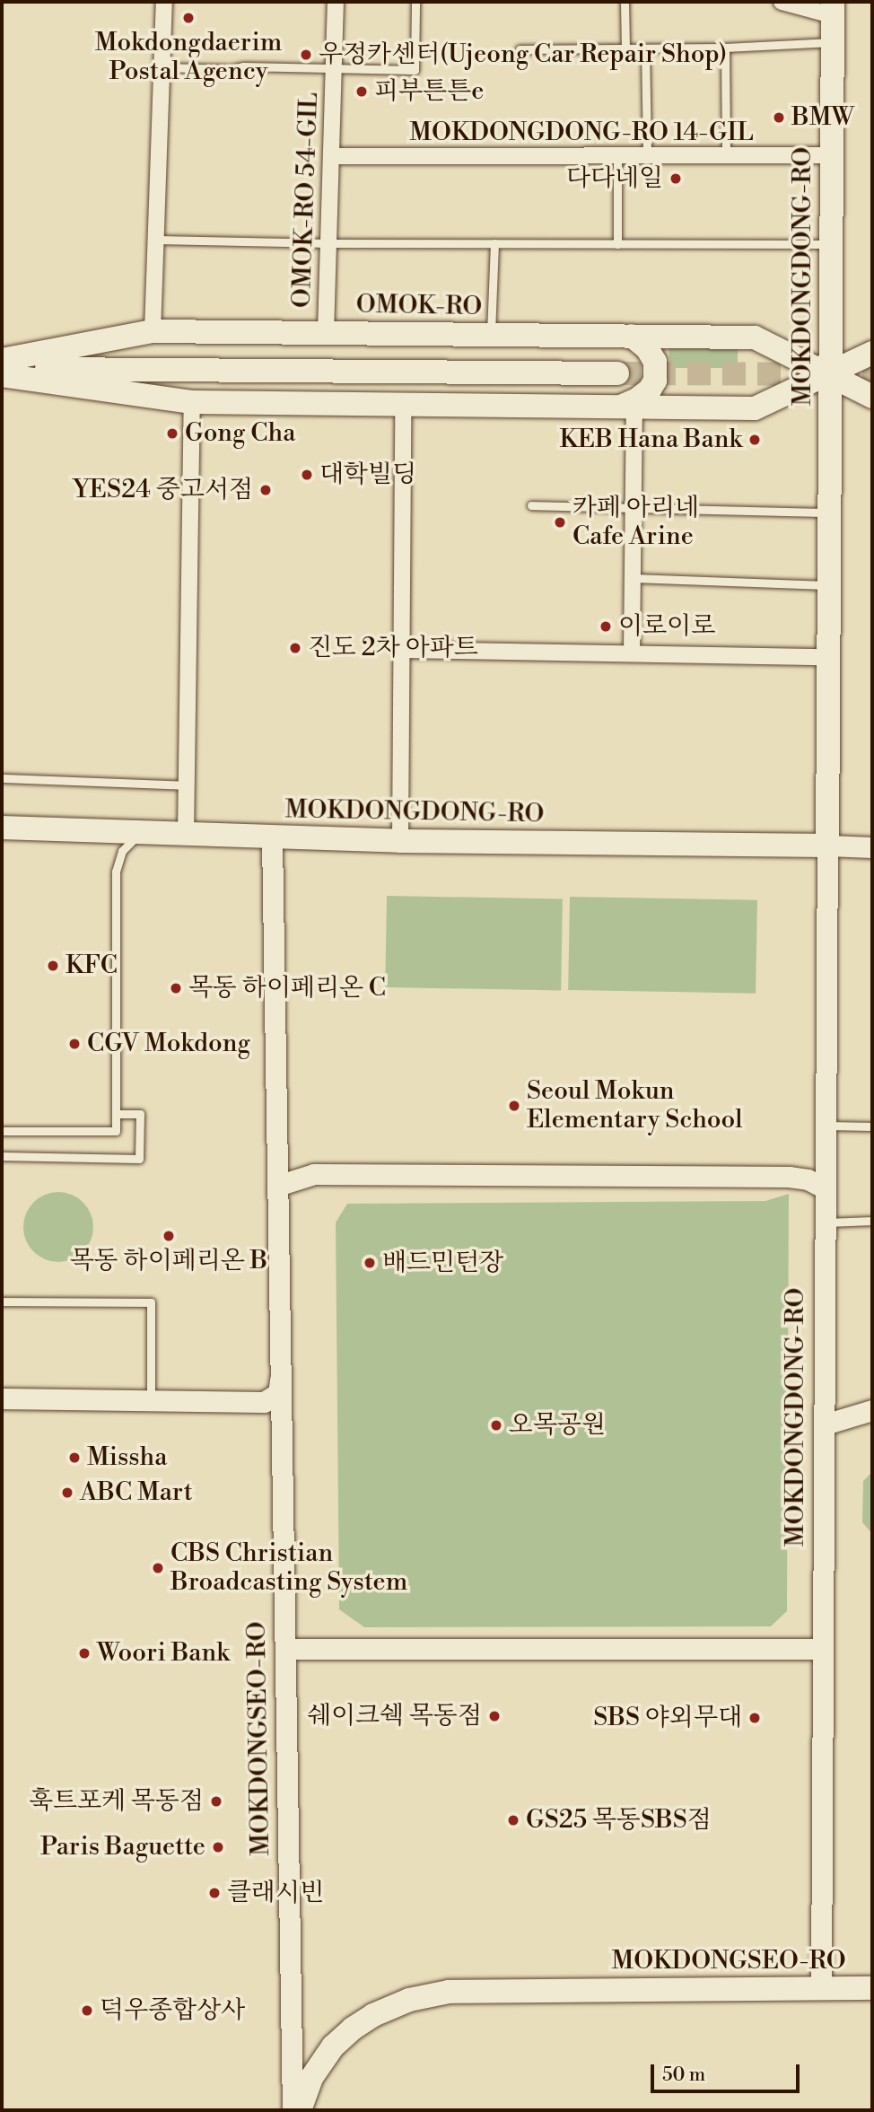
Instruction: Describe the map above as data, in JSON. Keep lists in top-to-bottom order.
{
  "streets": {
    "main road": ["MOKDONGDONG-RO", "OMOK-RO", "MOKDONGSEO-RO"],
    "street": ["MOKDONGDONG-RO 14-GIL", "OMOK-RO 54-GIL"]
  },
  "crossings": [
    ["MOKDONGDONG-RO 14-GIL", "OMOK-RO 54-GIL"],
    ["MOKDONGDONG-RO 14-GIL", "MOKDONGDONG-RO"],
    ["OMOK-RO 54-GIL", "OMOK-RO"],
    ["MOKDONGDONG-RO", "OMOK-RO"],
    ["MOKDONGDONG-RO", "MOKDONGSEO-RO"]
  ],
  "places": [
    "Mokdongdaerim Postal Agency",
    "우정카센터(Ujeong Car Repair Shop)",
    "피부튼튼e",
    "BMW",
    "다다네일",
    "Gong Cha",
    "KEB Hana Bank",
    "대학빌딩",
    "YES24 중고서점",
    "카페 아리네 Cafe Arine",
    "이로이로",
    "진도 2차 아파트",
    "KFC",
    "목동 하이페리온 C",
    "CGV Mokdong",
    "Seoul Mokun Elementary School",
    "목동 하이페리온 B",
    "배드민턴장",
    "오목공원",
    "Missha",
    "ABC Mart",
    "CBS Christian Broadcasting System",
    "Woori Bank",
    "쉐이크쉑 목동점",
    "SBS 야외무대",
    "훅트포케 목동점",
    "GS25 목동SBS점",
    "Paris Baguette",
    "클래시빈",
    "덕우종합상사"
  ],
  "scale_bar": "50 m"
}
